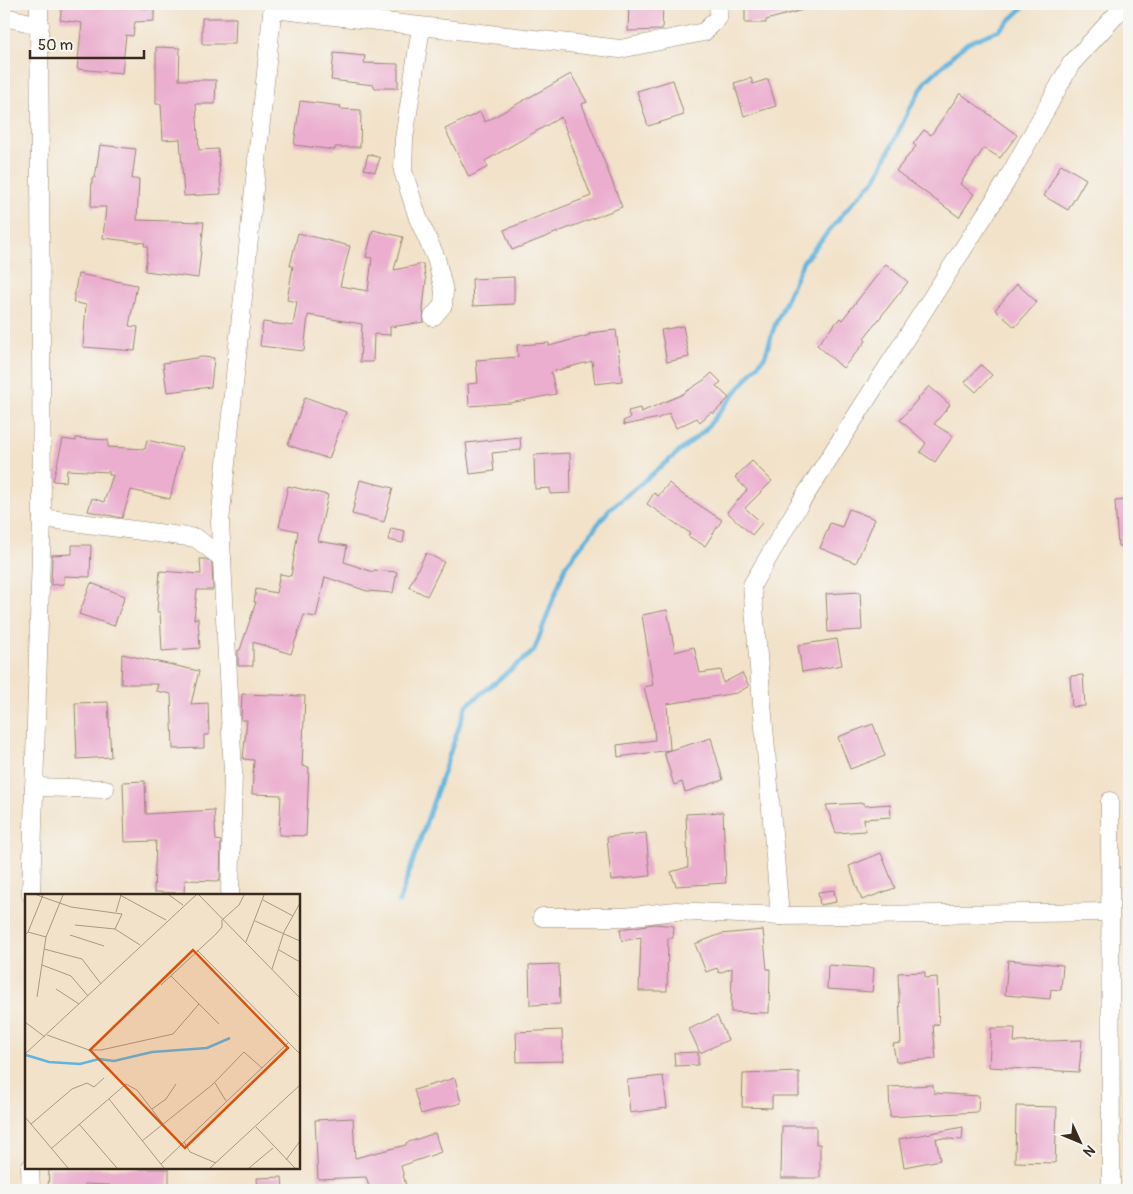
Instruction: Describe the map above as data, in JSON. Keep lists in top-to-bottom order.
{
  "scale_bar": "50 m",
  "north": "bottom right"
}
